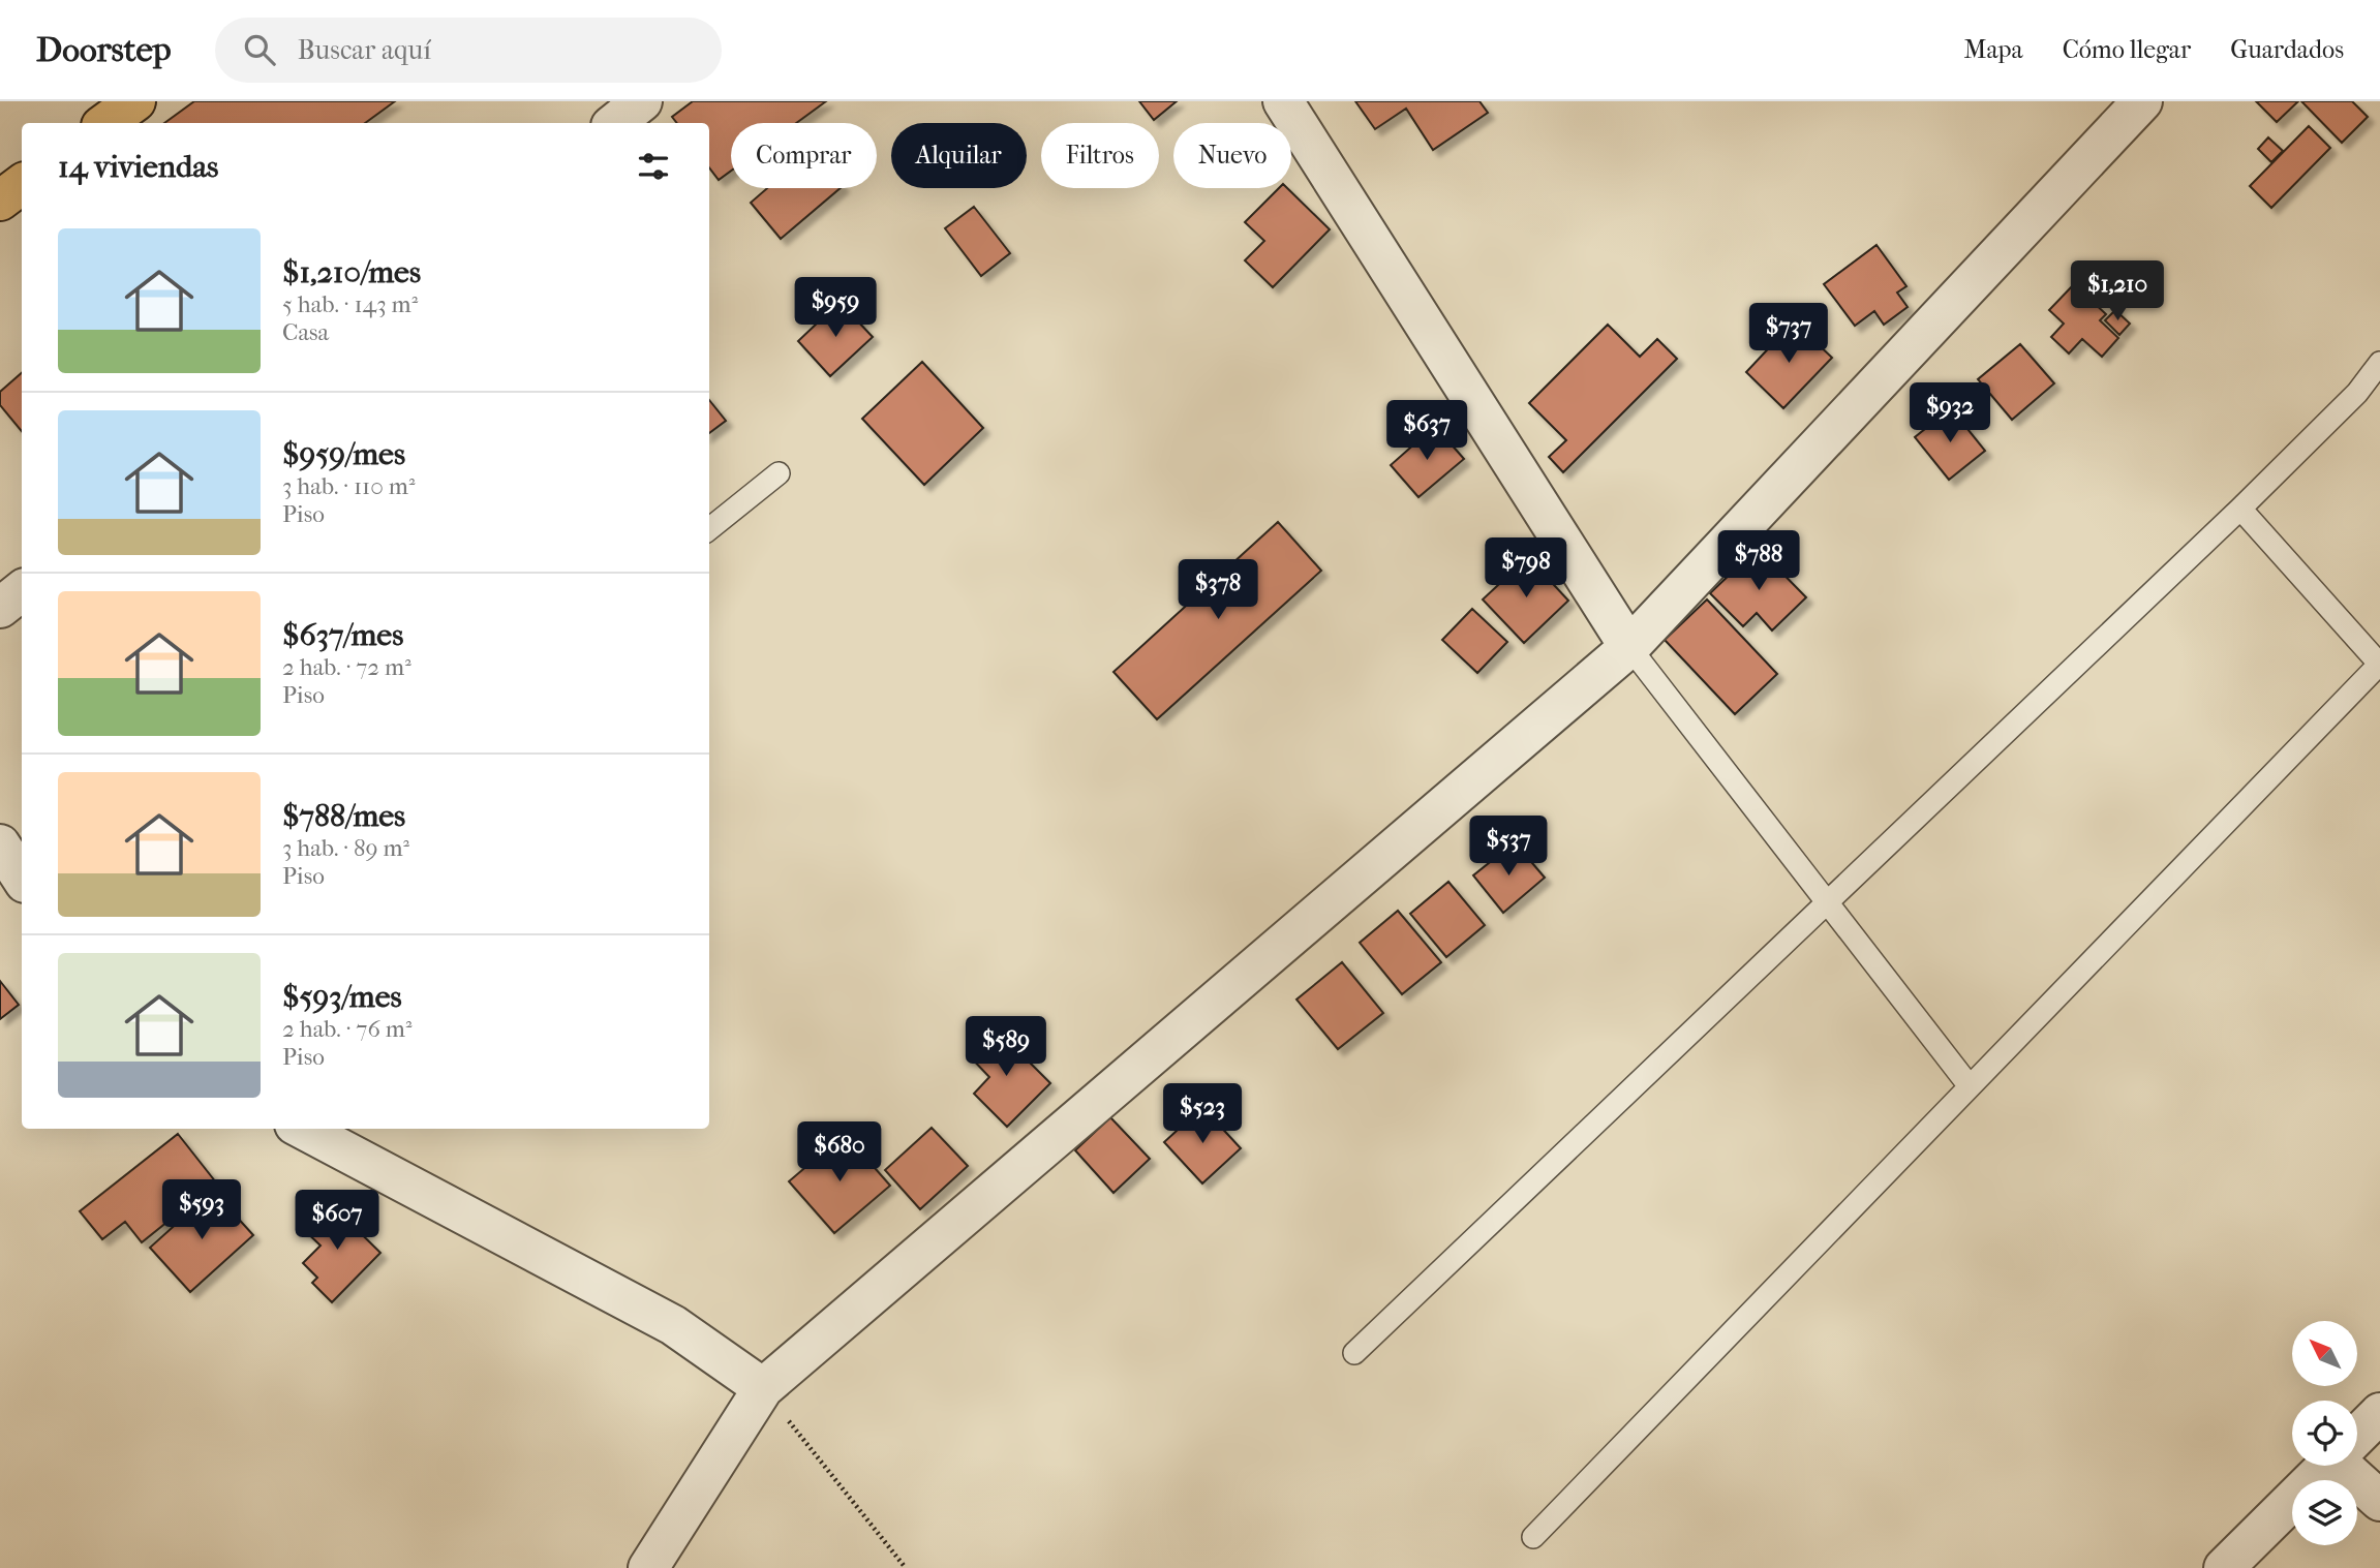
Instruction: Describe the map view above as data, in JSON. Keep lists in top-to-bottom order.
{
  "north": "top left",
  "page": {
    "header": "Doorstep",
    "search": "Buscar aquí",
    "nav": ["Mapa", "Cómo llegar", "Guardados"],
    "chip": [
      "Comprar",
      "Alquilar",
      "Filtros",
      "Nuevo"
    ],
    "heading": "14 viviendas",
    "list": [
      {
        "name": "$1,210/mes",
        "note": "5 hab. · 143 m² · Casa"
      },
      {
        "name": "$959/mes",
        "note": "3 hab. · 110 m² · Piso"
      },
      {
        "name": "$637/mes",
        "note": "2 hab. · 72 m² · Piso"
      },
      {
        "name": "$788/mes",
        "note": "3 hab. · 89 m² · Piso"
      },
      {
        "name": "$593/mes",
        "note": "2 hab. · 76 m² · Piso"
      }
    ],
    "price": [
      "$1,210",
      "$959",
      "$737",
      "$932",
      "$637",
      "$788",
      "$798",
      "$378",
      "$537",
      "$589",
      "$523",
      "$680",
      "$593",
      "$607"
    ]
  }
}
